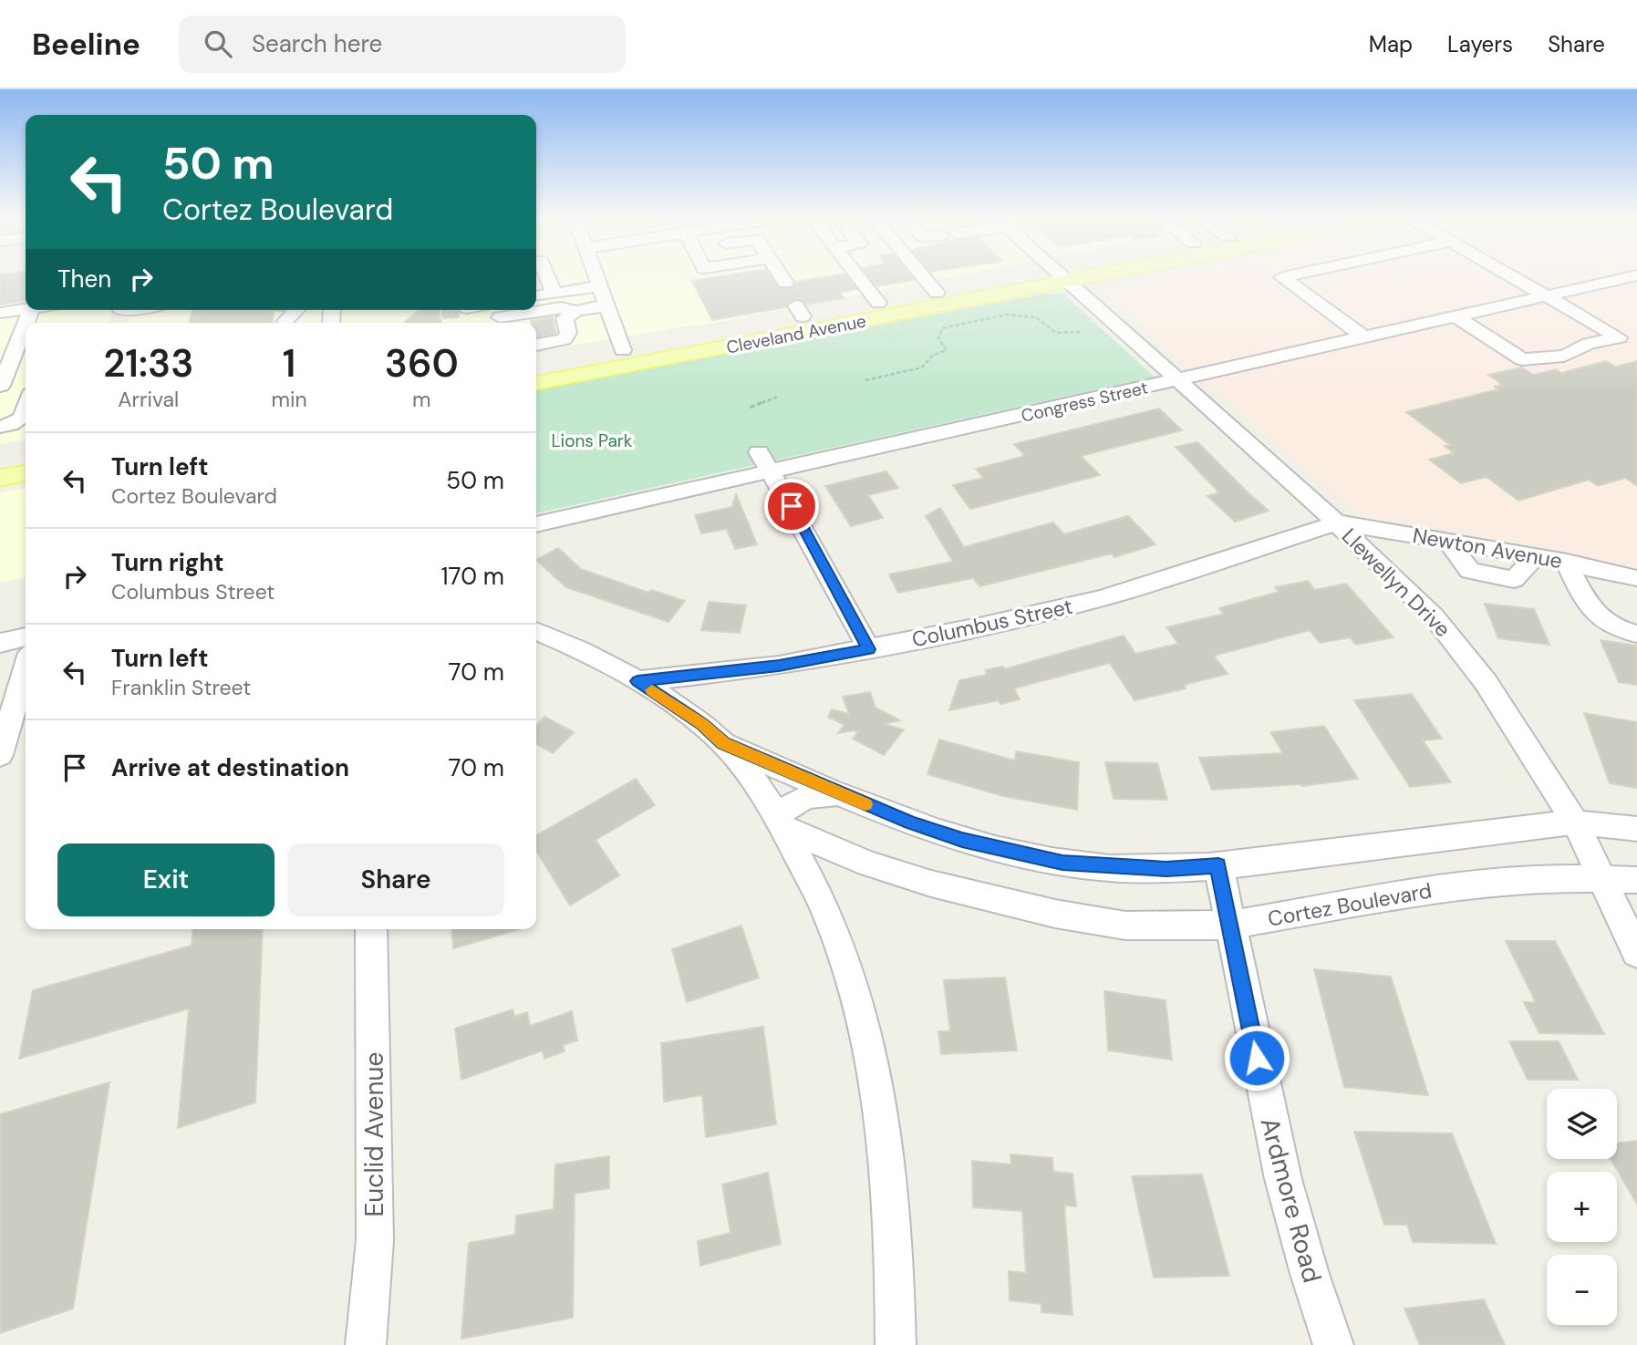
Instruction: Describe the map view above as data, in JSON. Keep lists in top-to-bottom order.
{
  "streets": {
    "main road": ["Cleveland Avenue"],
    "street": [
      "Congress Street",
      "Newton Avenue",
      "Llewellyn Drive",
      "Columbus Street",
      "Cortez Boulevard",
      "Euclid Avenue",
      "Ardmore Road"
    ]
  },
  "crossings": [
    ["Cleveland Avenue", "Llewellyn Drive"],
    ["Congress Street", "Llewellyn Drive"],
    ["Newton Avenue", "Llewellyn Drive"],
    ["Newton Avenue", "Columbus Street"],
    ["Llewellyn Drive", "Columbus Street"],
    ["Llewellyn Drive", "Cortez Boulevard"],
    ["Cortez Boulevard", "Ardmore Road"]
  ],
  "parks": ["Lions Park"],
  "page": {
    "header": "Beeline",
    "search": "Search here",
    "nav": ["Map", "Layers", "Share"],
    "turn": ["50 m", "Cortez Boulevard"],
    "then": "Then",
    "eta": [
      "21:33",
      "Arrival",
      "1",
      "min",
      "360",
      "m"
    ],
    "list": [
      {
        "name": "Turn left",
        "note": "Cortez Boulevard",
        "value": "50 m"
      },
      {
        "name": "Turn right",
        "note": "Columbus Street",
        "value": "170 m"
      },
      {
        "name": "Turn left",
        "note": "Franklin Street",
        "value": "70 m"
      },
      {
        "name": "Arrive at destination",
        "value": "70 m"
      }
    ],
    "buttons": ["Exit", "Share"],
    "map_buttons": ["+", "−"]
  }
}
